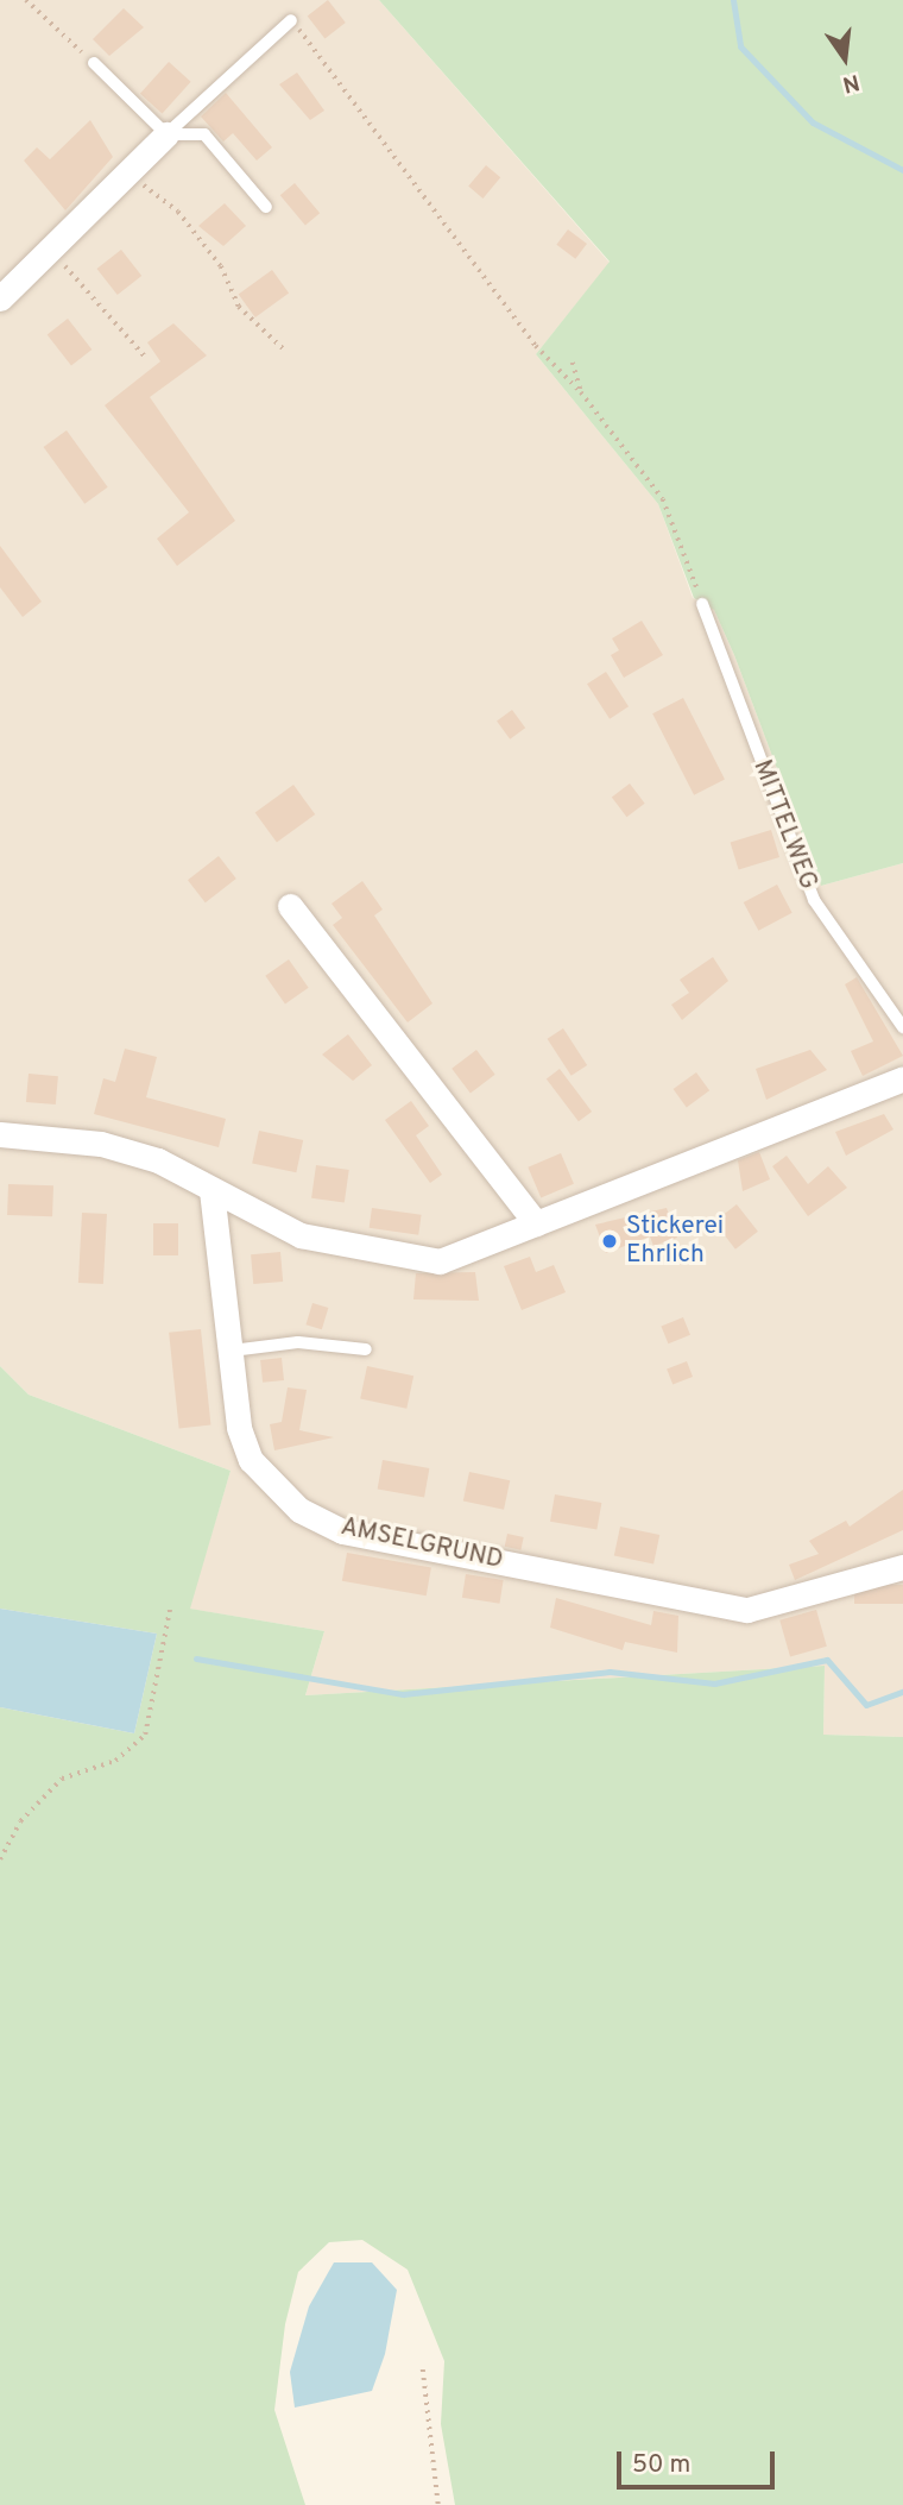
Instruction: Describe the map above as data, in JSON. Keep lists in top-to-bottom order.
{
  "streets": {
    "street": ["AMSELGRUND"],
    "lane": ["MITTELWEG"]
  },
  "places": ["Stickerei Ehrlich"],
  "scale_bar": "50 m",
  "north": "bottom"
}
